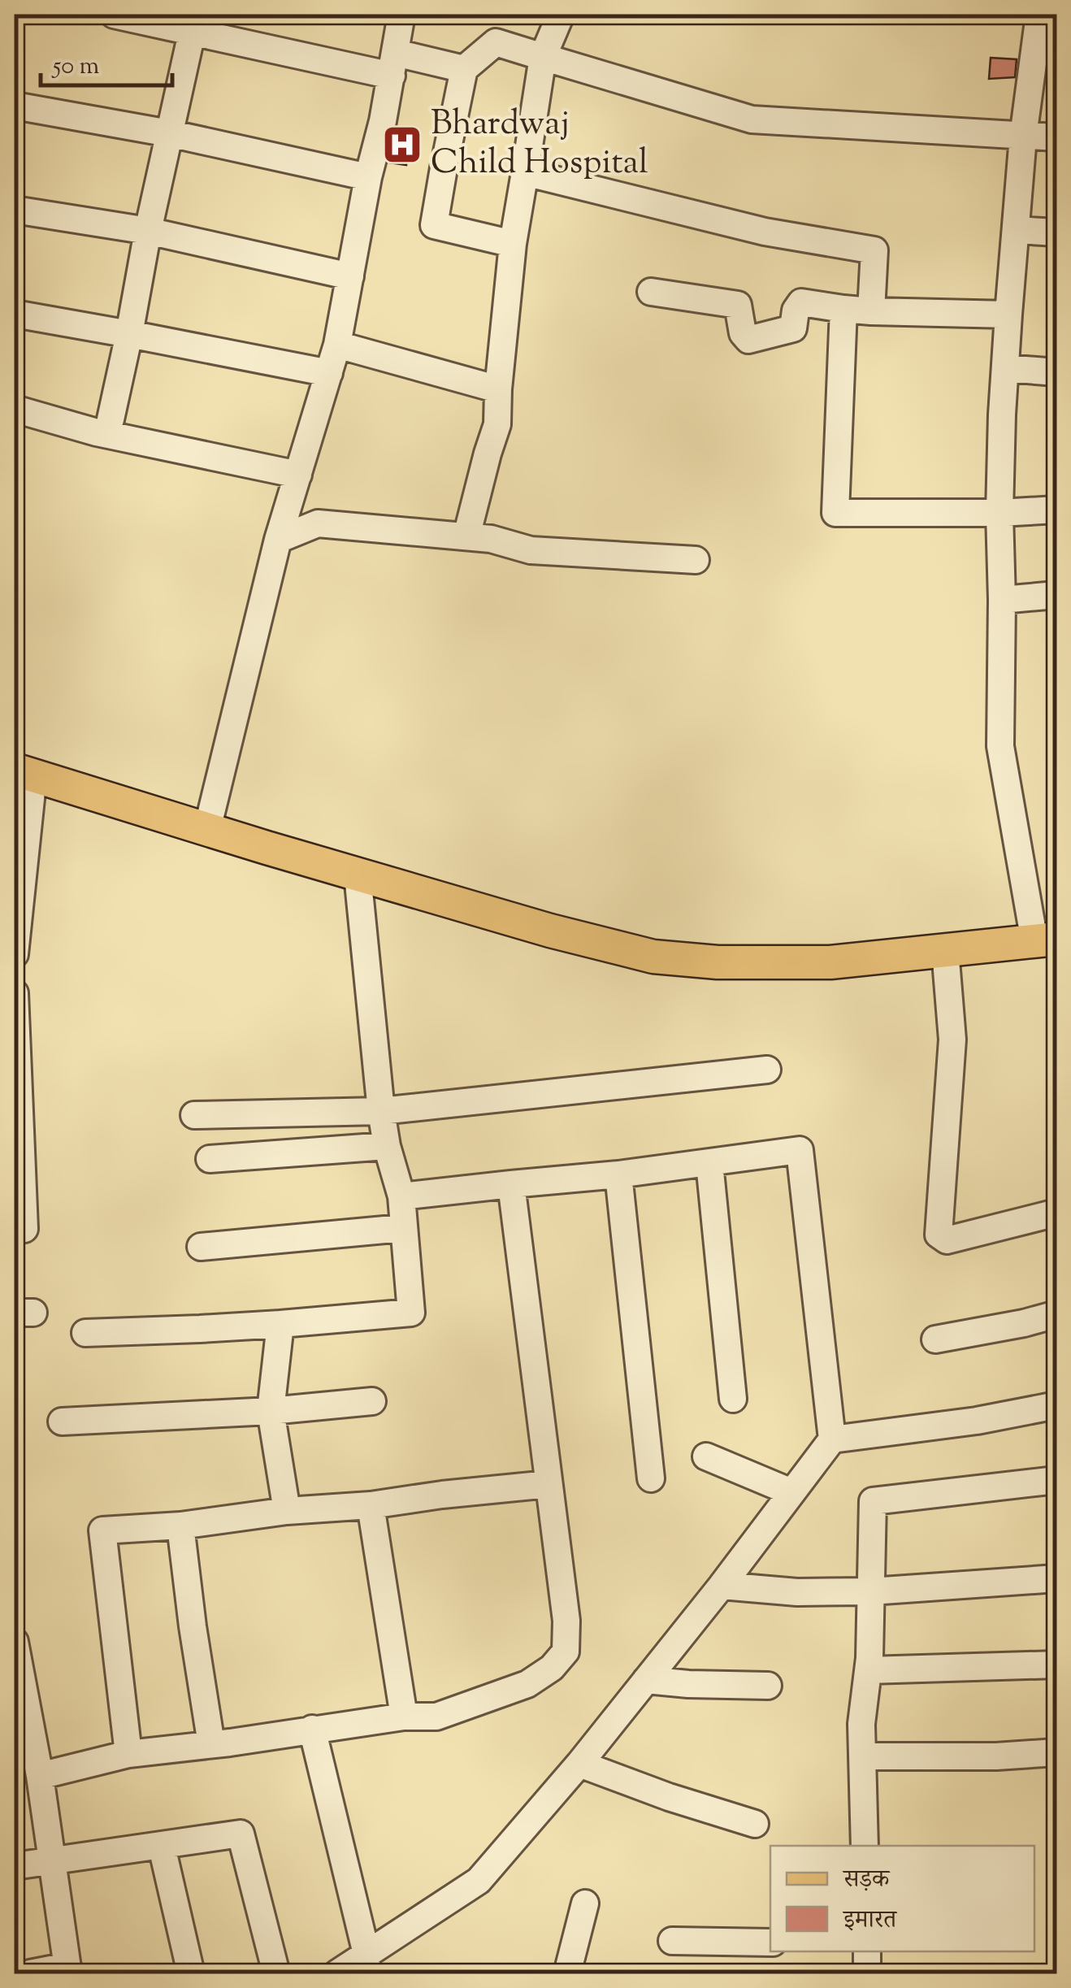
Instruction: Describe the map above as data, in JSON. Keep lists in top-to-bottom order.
{
  "places": {
    "hospital": ["Bhardwaj Child Hospital"]
  },
  "legend": ["सड़क", "इमारत"],
  "scale_bar": "50 m"
}
